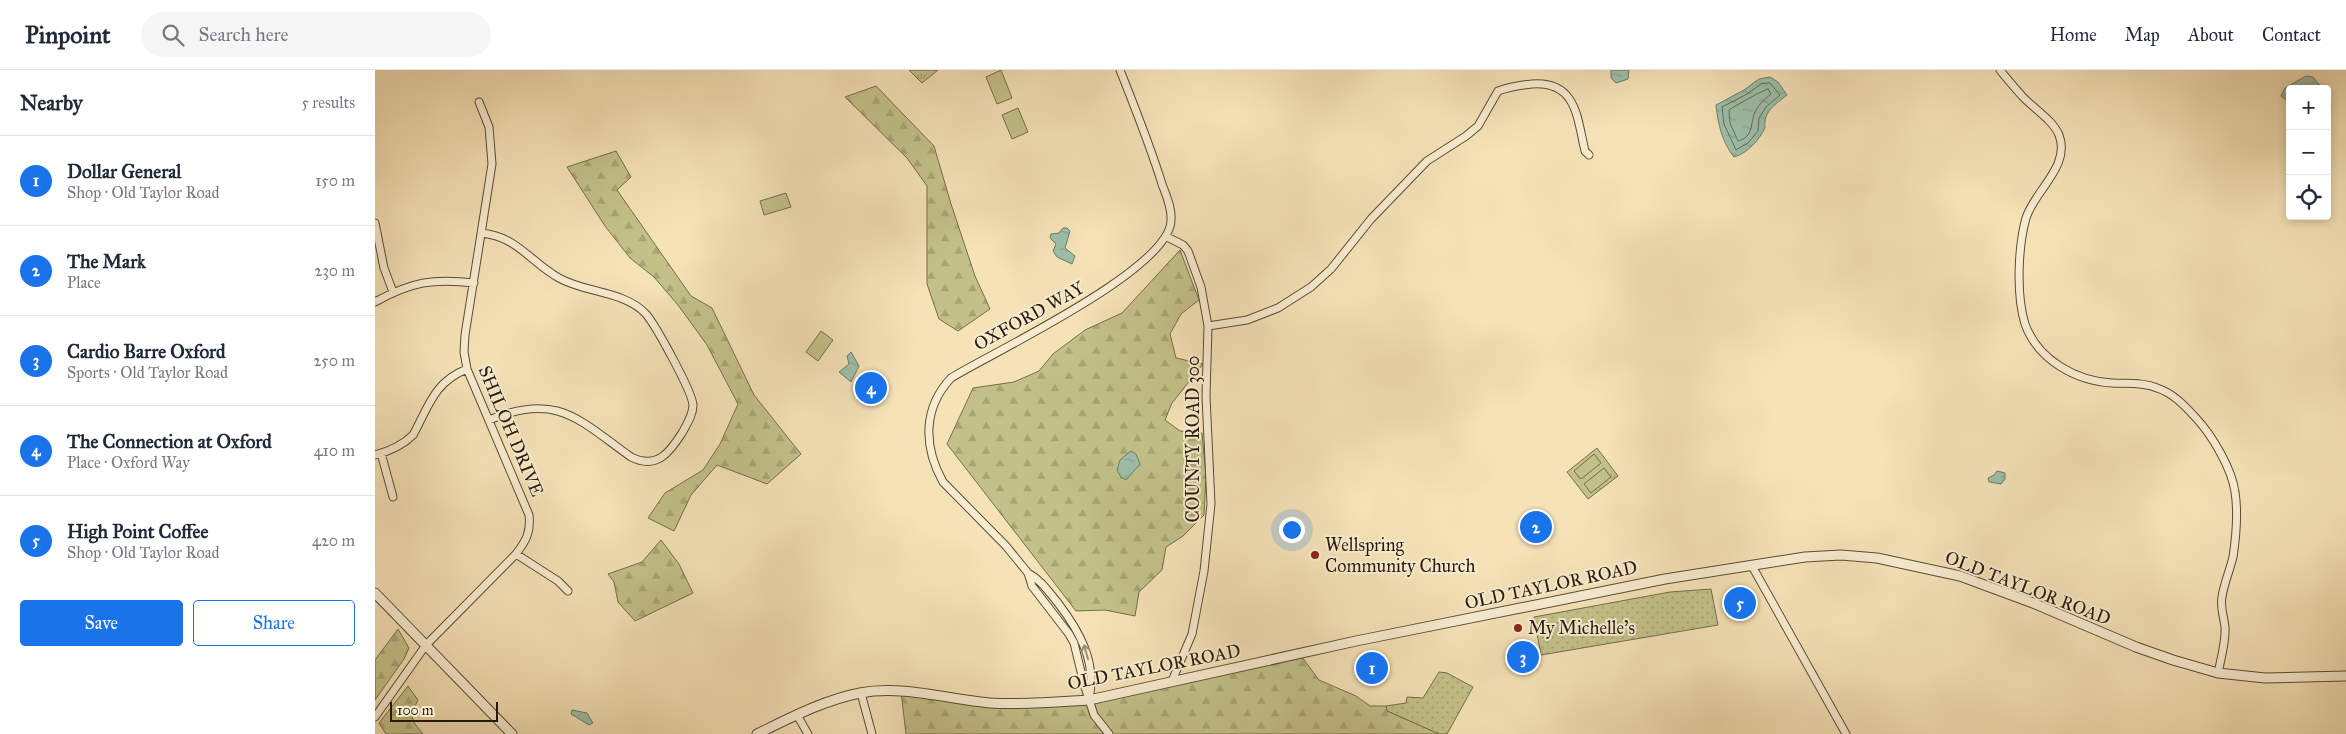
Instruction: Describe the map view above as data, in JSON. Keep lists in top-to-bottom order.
{
  "streets": {
    "street": [
      "OXFORD WAY",
      "SHILOH DRIVE",
      "COUNTY ROAD 300",
      "OLD TAYLOR ROAD"
    ]
  },
  "crossings": [
    ["OXFORD WAY", "COUNTY ROAD 300"],
    ["OXFORD WAY", "OLD TAYLOR ROAD"],
    ["COUNTY ROAD 300", "OLD TAYLOR ROAD"]
  ],
  "places": ["Wellspring Community Church", "My Michelle's"],
  "scale_bar": "100 m",
  "page": {
    "header": "Pinpoint",
    "search": "Search here",
    "nav": [
      "Home",
      "Map",
      "About",
      "Contact"
    ],
    "heading": ["Nearby", "5 results"],
    "map_buttons": ["+", "−"],
    "list": [
      {
        "mark": "1",
        "name": "Dollar General",
        "note": "Shop · Old Taylor Road",
        "value": "150 m"
      },
      {
        "mark": "2",
        "name": "The Mark",
        "note": "Place",
        "value": "230 m"
      },
      {
        "mark": "3",
        "name": "Cardio Barre Oxford",
        "note": "Sports · Old Taylor Road",
        "value": "250 m"
      },
      {
        "mark": "4",
        "name": "The Connection at Oxford",
        "note": "Place · Oxford Way",
        "value": "410 m"
      },
      {
        "mark": "5",
        "name": "High Point Coffee",
        "note": "Shop · Old Taylor Road",
        "value": "420 m"
      }
    ],
    "pins": [
      "4",
      "2",
      "5",
      "3",
      "1"
    ],
    "buttons": ["Save", "Share"],
    "scale": "100 m"
  }
}
